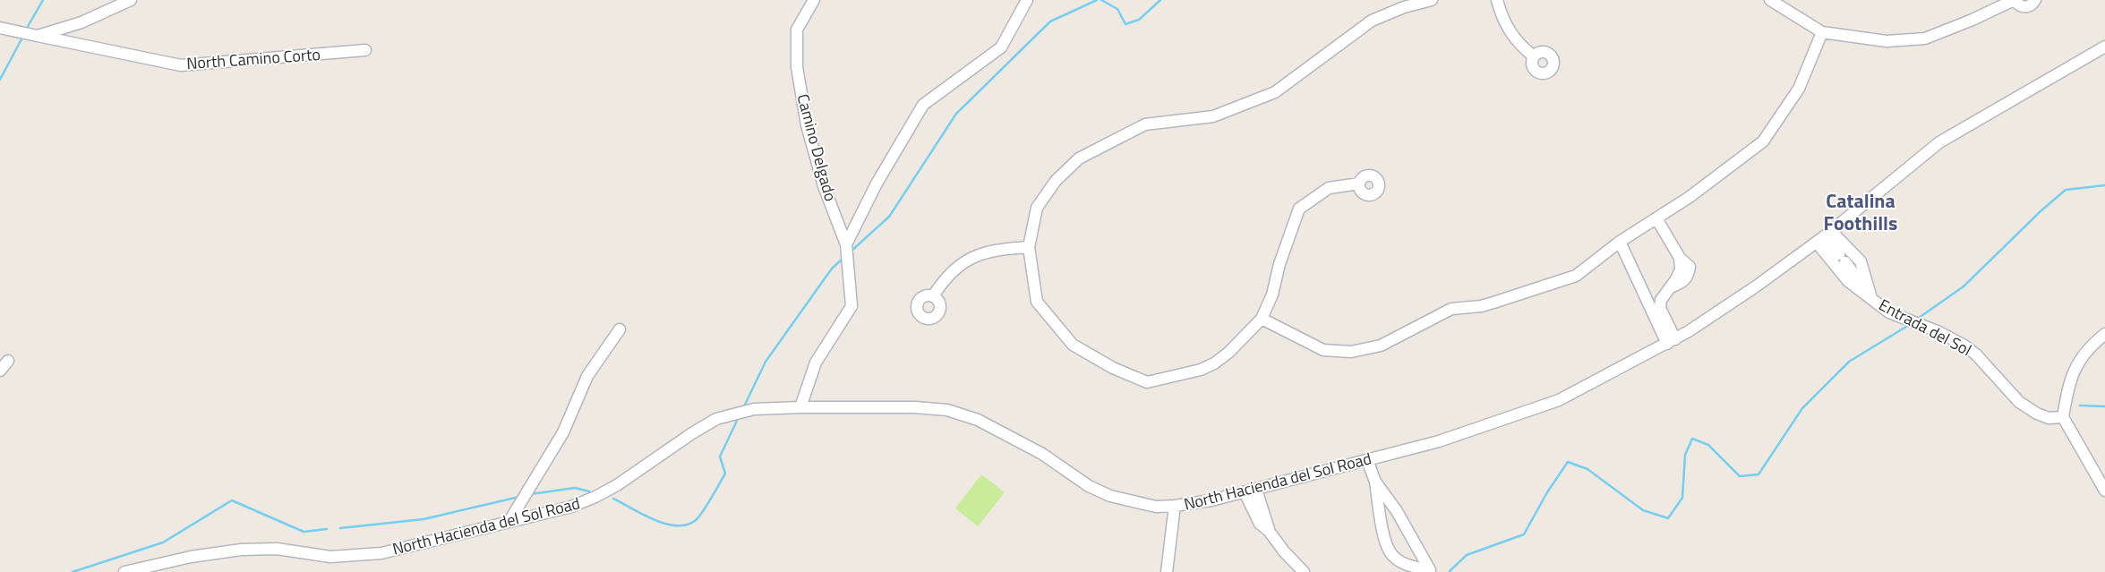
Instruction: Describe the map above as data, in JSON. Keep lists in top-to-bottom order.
{
  "streets": {
    "street": [
      "North Camino Corto",
      "Camino Delgado",
      "Entrada del Sol",
      "North Hacienda del Sol Road"
    ]
  },
  "crossings": [
    ["Camino Delgado", "North Hacienda del Sol Road"],
    ["Entrada del Sol", "North Hacienda del Sol Road"]
  ],
  "districts": ["Catalina Foothills"]
}
